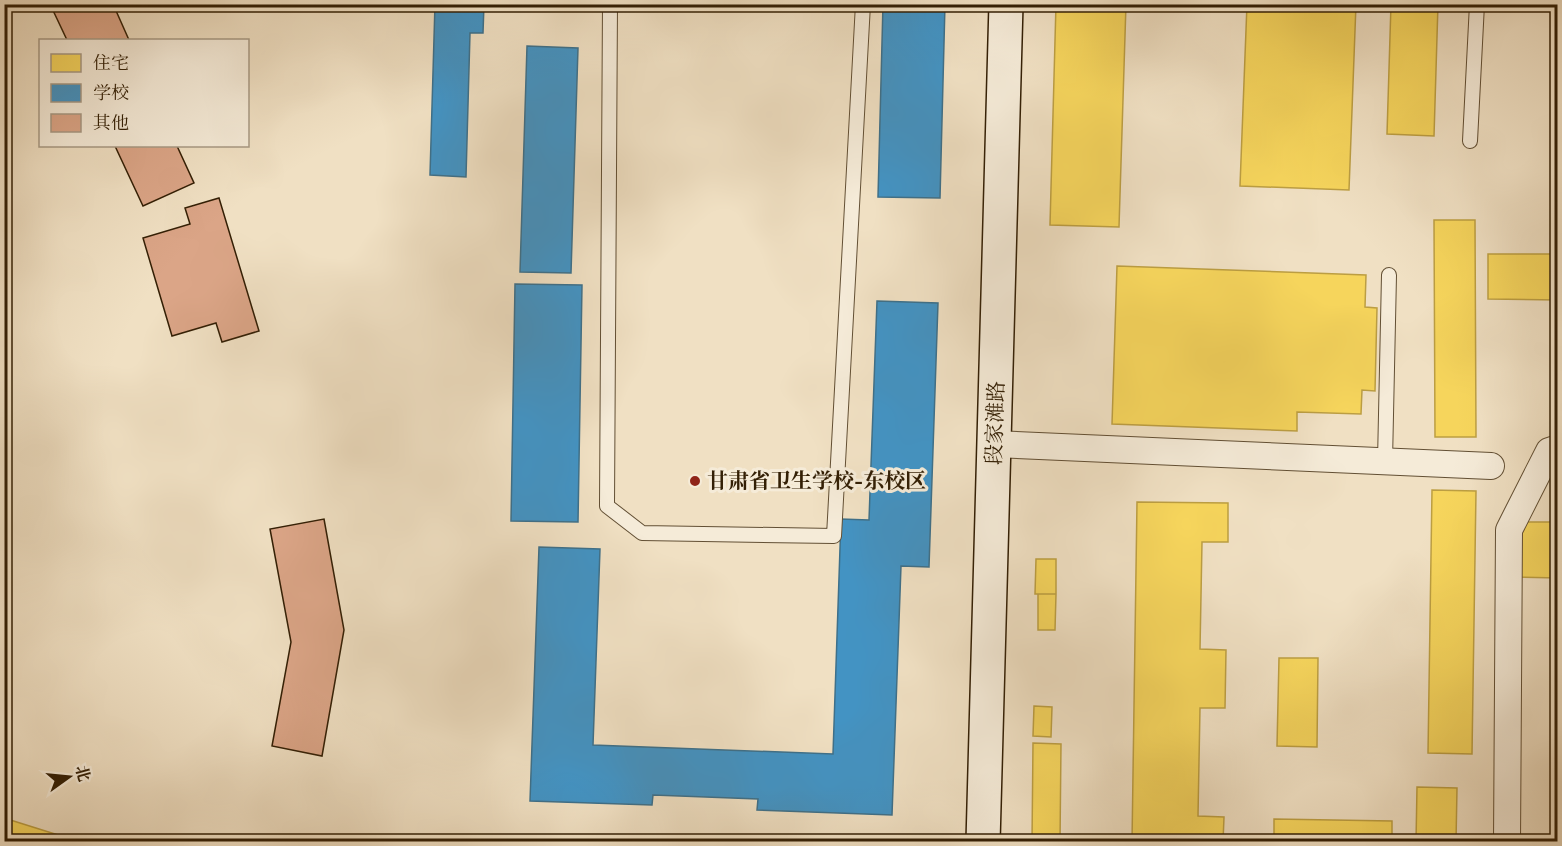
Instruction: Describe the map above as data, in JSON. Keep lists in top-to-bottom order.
{
  "streets": {
    "main road": ["段家滩路"]
  },
  "places": ["甘肃省卫生学校-东校区"],
  "legend": ["住宅", "学校", "其他"],
  "north": "right"
}
